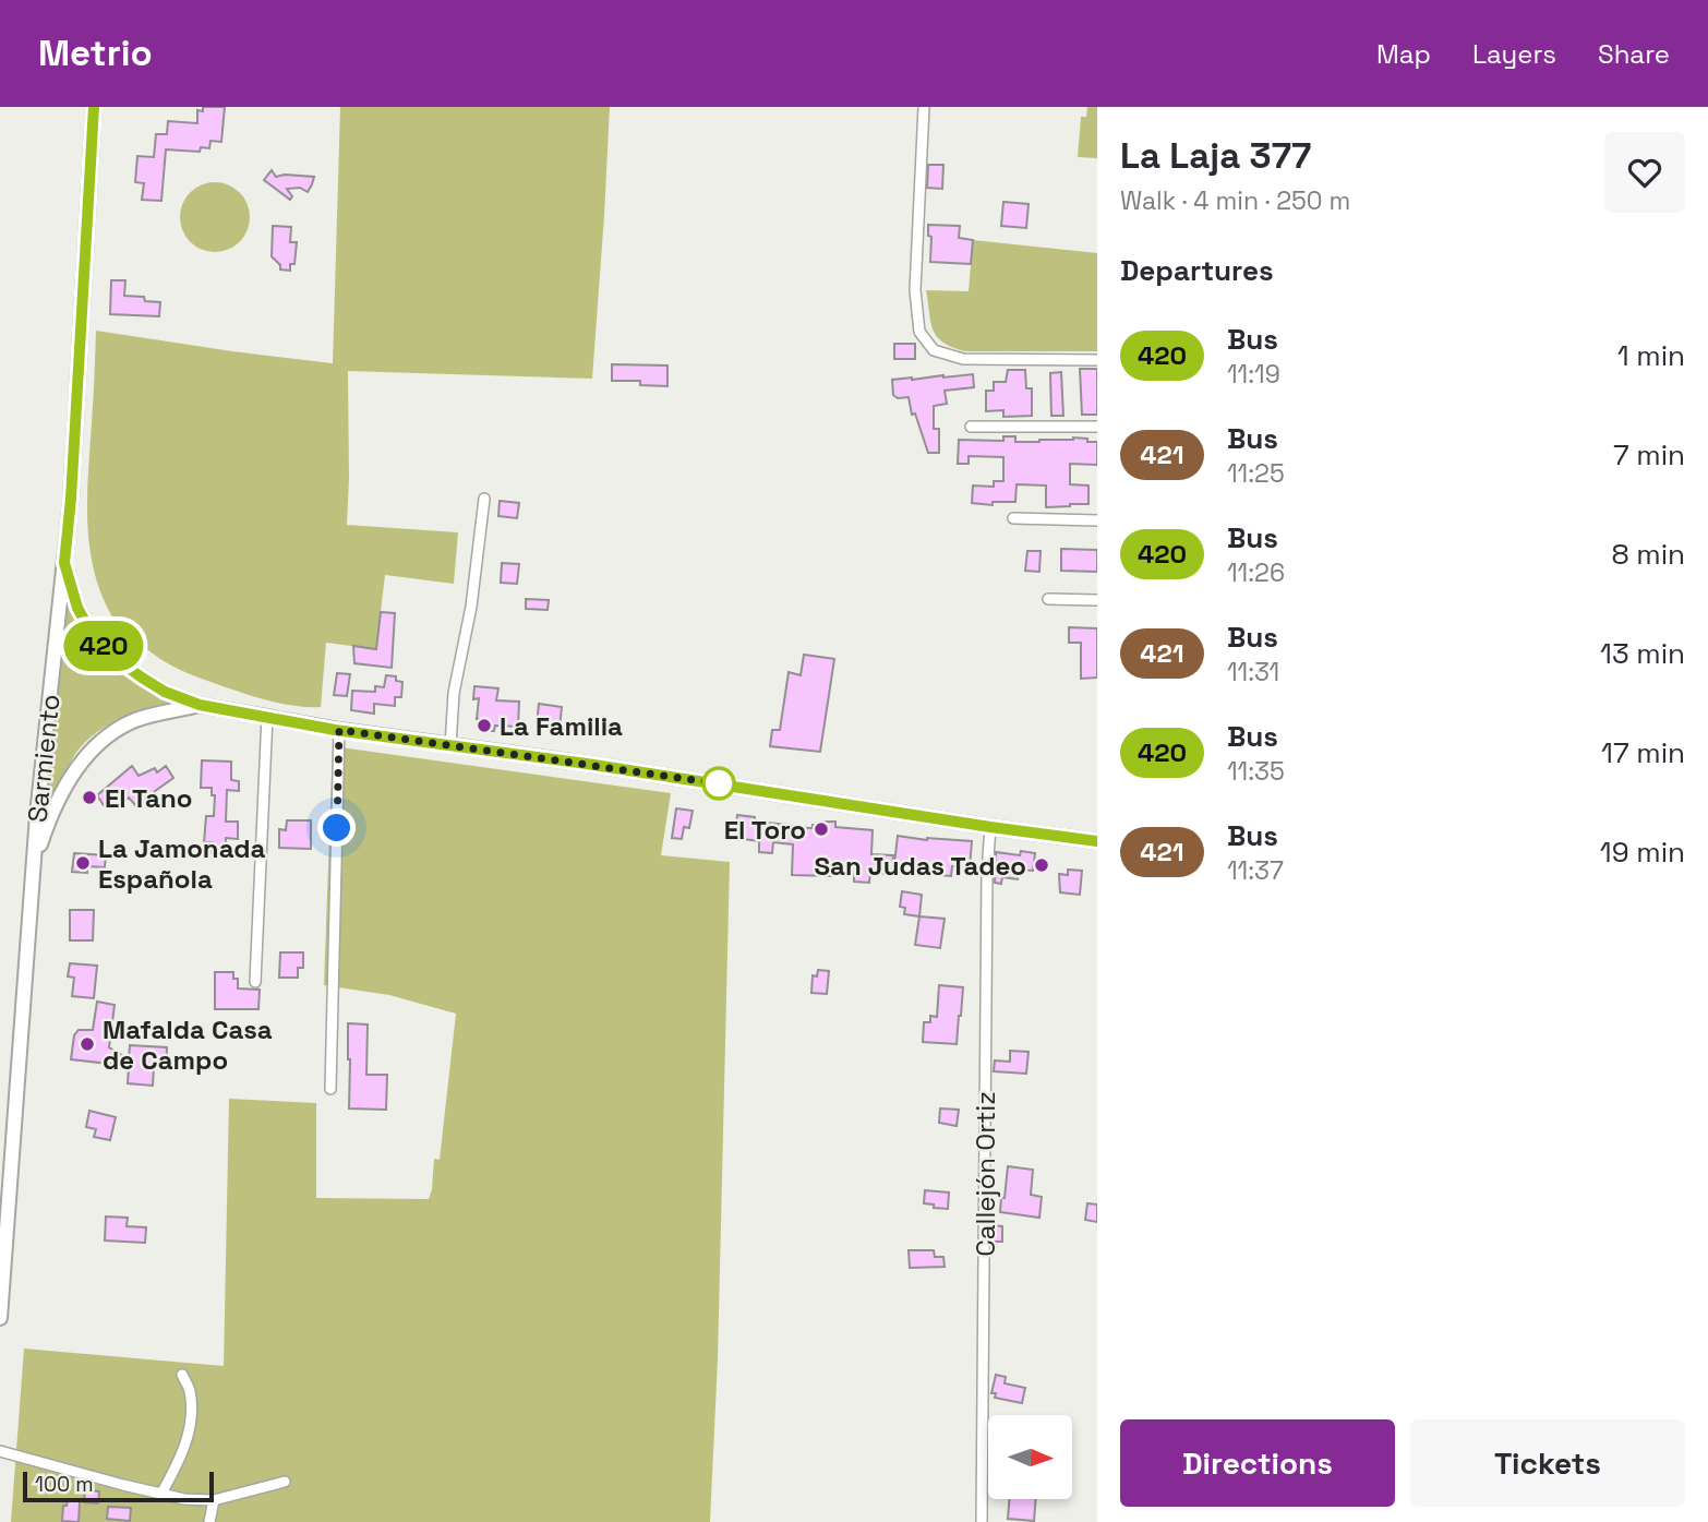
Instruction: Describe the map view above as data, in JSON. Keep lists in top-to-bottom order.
{
  "streets": {
    "main road": ["Sarmiento"],
    "street": ["Callejón Ortiz"]
  },
  "places": [
    "La Familia",
    "El Tano",
    "El Toro",
    "La Jamonada Española",
    "San Judas Tadeo",
    "Mafalda Casa de Campo"
  ],
  "lines": ["bus line 420"],
  "scale_bar": "100 m",
  "north": "right",
  "page": {
    "header": "Metrio",
    "nav": ["Map", "Layers", "Share"],
    "on_map": "420",
    "heading": [
      ["La Laja 377", "Walk · 4 min · 250 m"],
      "Departures"
    ],
    "list": [
      {
        "mark": "420",
        "name": "Bus",
        "note": "11:19",
        "value": "1 min"
      },
      {
        "mark": "421",
        "name": "Bus",
        "note": "11:25",
        "value": "7 min"
      },
      {
        "mark": "420",
        "name": "Bus",
        "note": "11:26",
        "value": "8 min"
      },
      {
        "mark": "421",
        "name": "Bus",
        "note": "11:31",
        "value": "13 min"
      },
      {
        "mark": "420",
        "name": "Bus",
        "note": "11:35",
        "value": "17 min"
      },
      {
        "mark": "421",
        "name": "Bus",
        "note": "11:37",
        "value": "19 min"
      }
    ],
    "buttons": ["Directions", "Tickets"],
    "scale": "100 m"
  }
}
